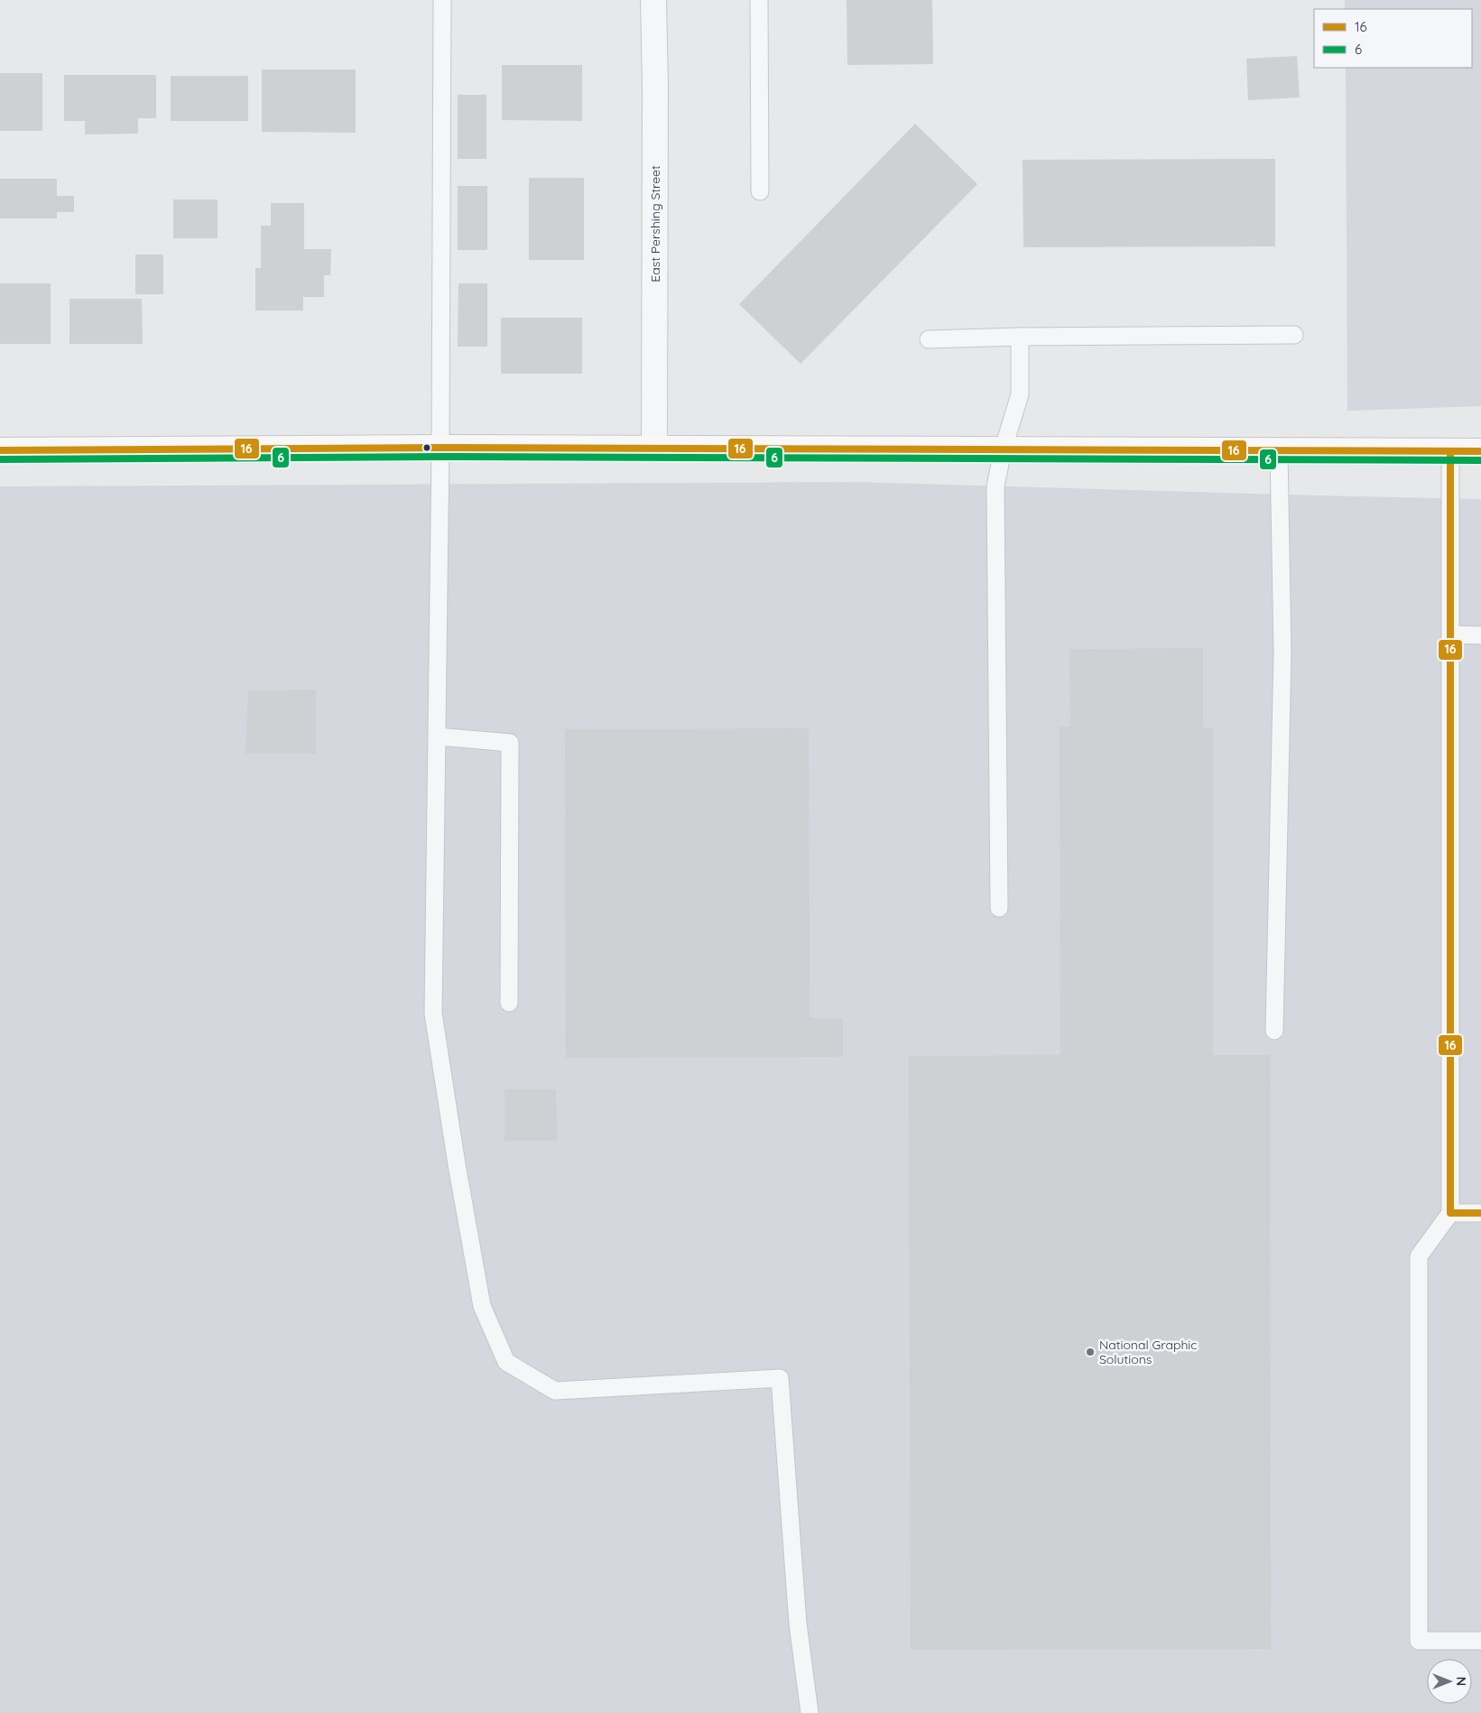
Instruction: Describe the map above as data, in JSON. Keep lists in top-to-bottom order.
{
  "streets": {
    "street": ["East Pershing Street"]
  },
  "places": ["National Graphic Solutions"],
  "lines": ["transit line 16", "transit line 6"],
  "legend": ["16", "6"],
  "north": "right"
}
